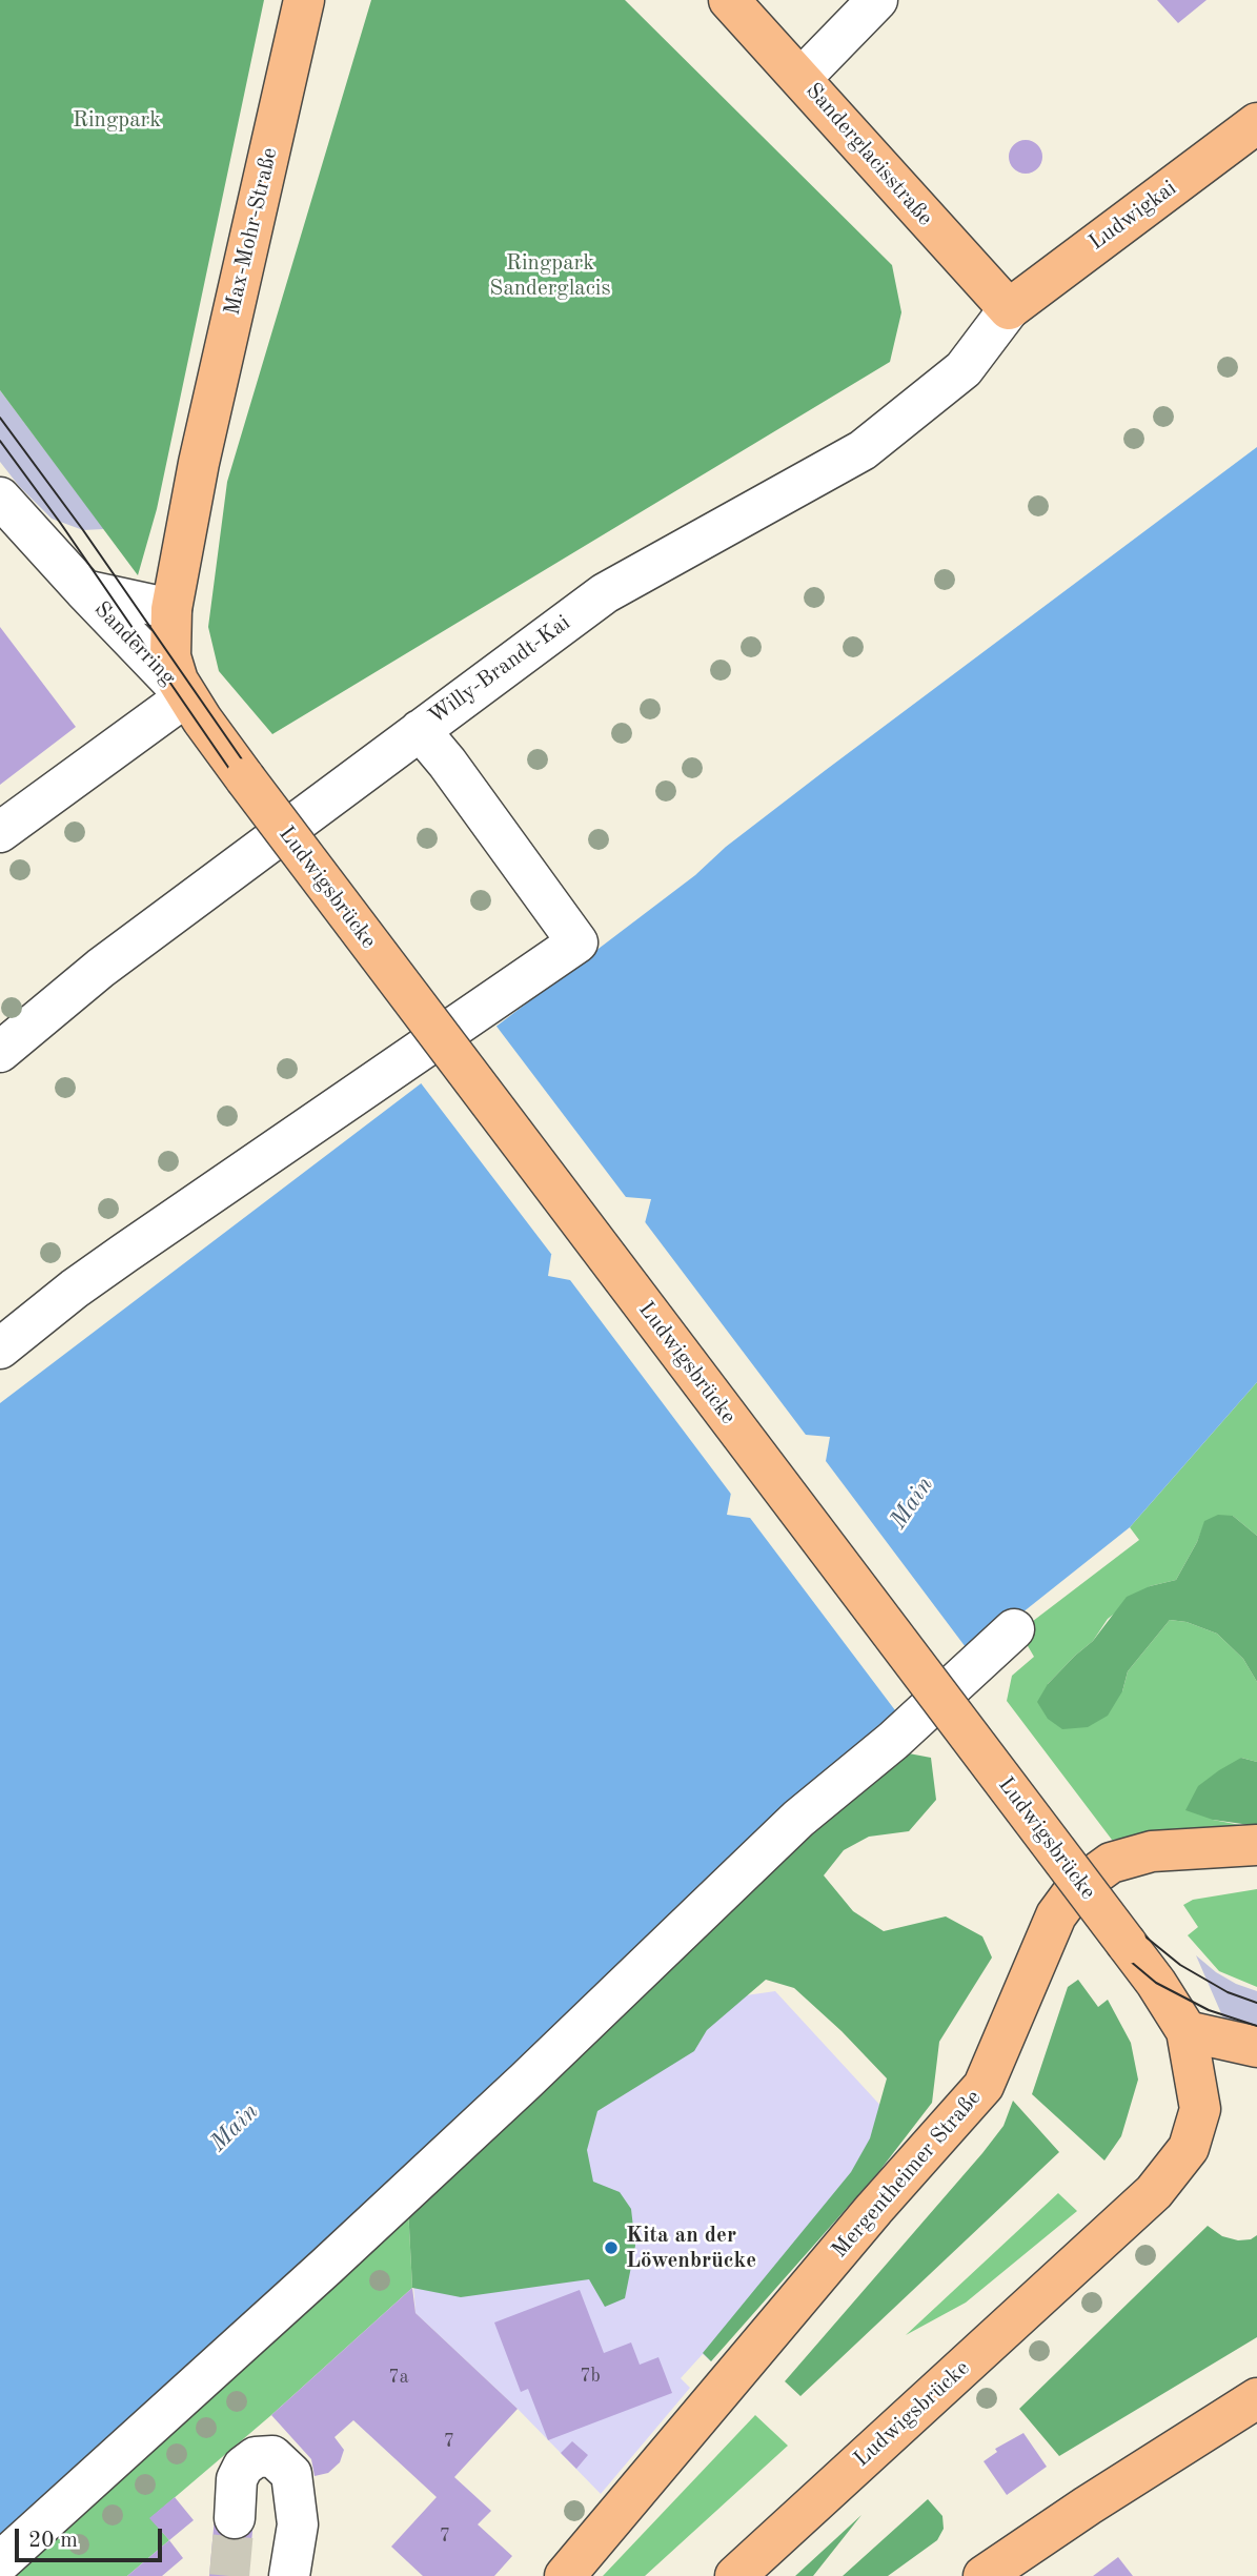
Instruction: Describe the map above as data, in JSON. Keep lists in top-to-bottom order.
{
  "streets": {
    "main road": [
      "Sanderglacisstraße",
      "Ludwigkai",
      "Max-Mohr-Straße",
      "Ludwigsbrücke",
      "Mergentheimer Straße"
    ],
    "street": ["Sanderring", "Willy-Brandt-Kai"]
  },
  "crossings": [
    ["Sanderglacisstraße", "Ludwigkai"],
    ["Sanderglacisstraße", "Willy-Brandt-Kai"],
    ["Ludwigkai", "Willy-Brandt-Kai"],
    ["Max-Mohr-Straße", "Sanderring"],
    ["Max-Mohr-Straße", "Ludwigsbrücke"],
    ["Sanderring", "Ludwigsbrücke"]
  ],
  "water": ["Main"],
  "parks": ["Ringpark", "Ringpark Sanderglacis"],
  "places": ["Kita an der Löwenbrücke"],
  "house_numbers": [
    "7b",
    "7a",
    "7",
    "7"
  ],
  "scale_bar": "20 m"
}
